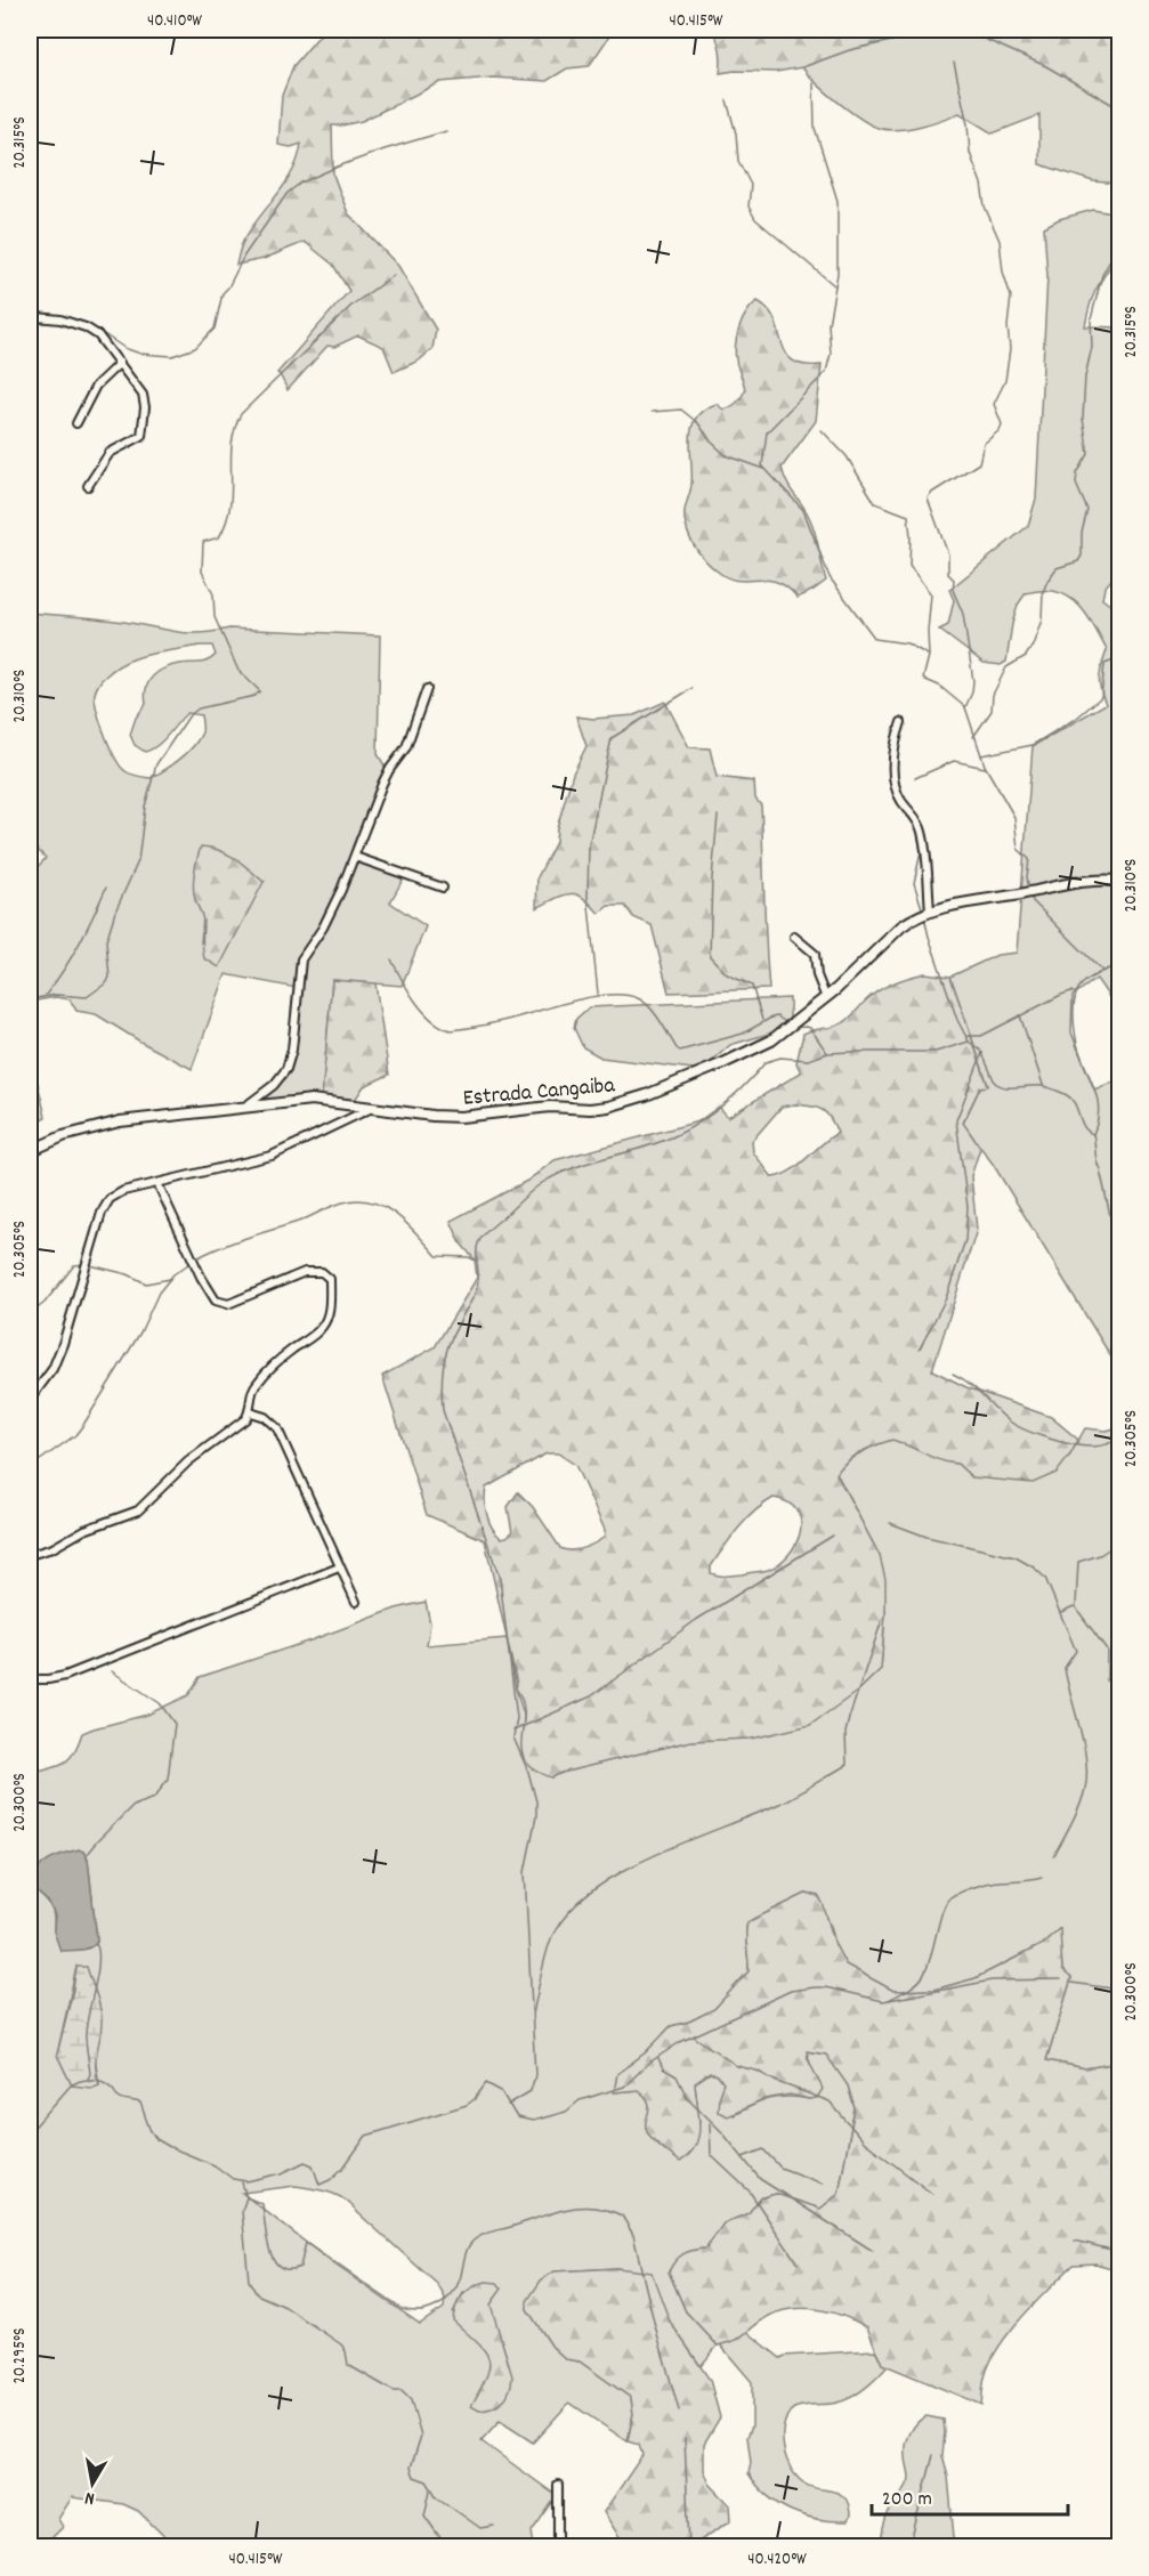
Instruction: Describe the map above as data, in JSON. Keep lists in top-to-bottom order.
{
  "streets": {
    "street": ["Estrada Cangaiba"]
  },
  "scale_bar": "200 m",
  "north": "bottom",
  "coordinates": [
    "40.410°W",
    "40.415°W",
    "20.315°S",
    "20.310°S",
    "20.305°S",
    "20.300°S",
    "20.295°S",
    "40.420°W"
  ]
}
